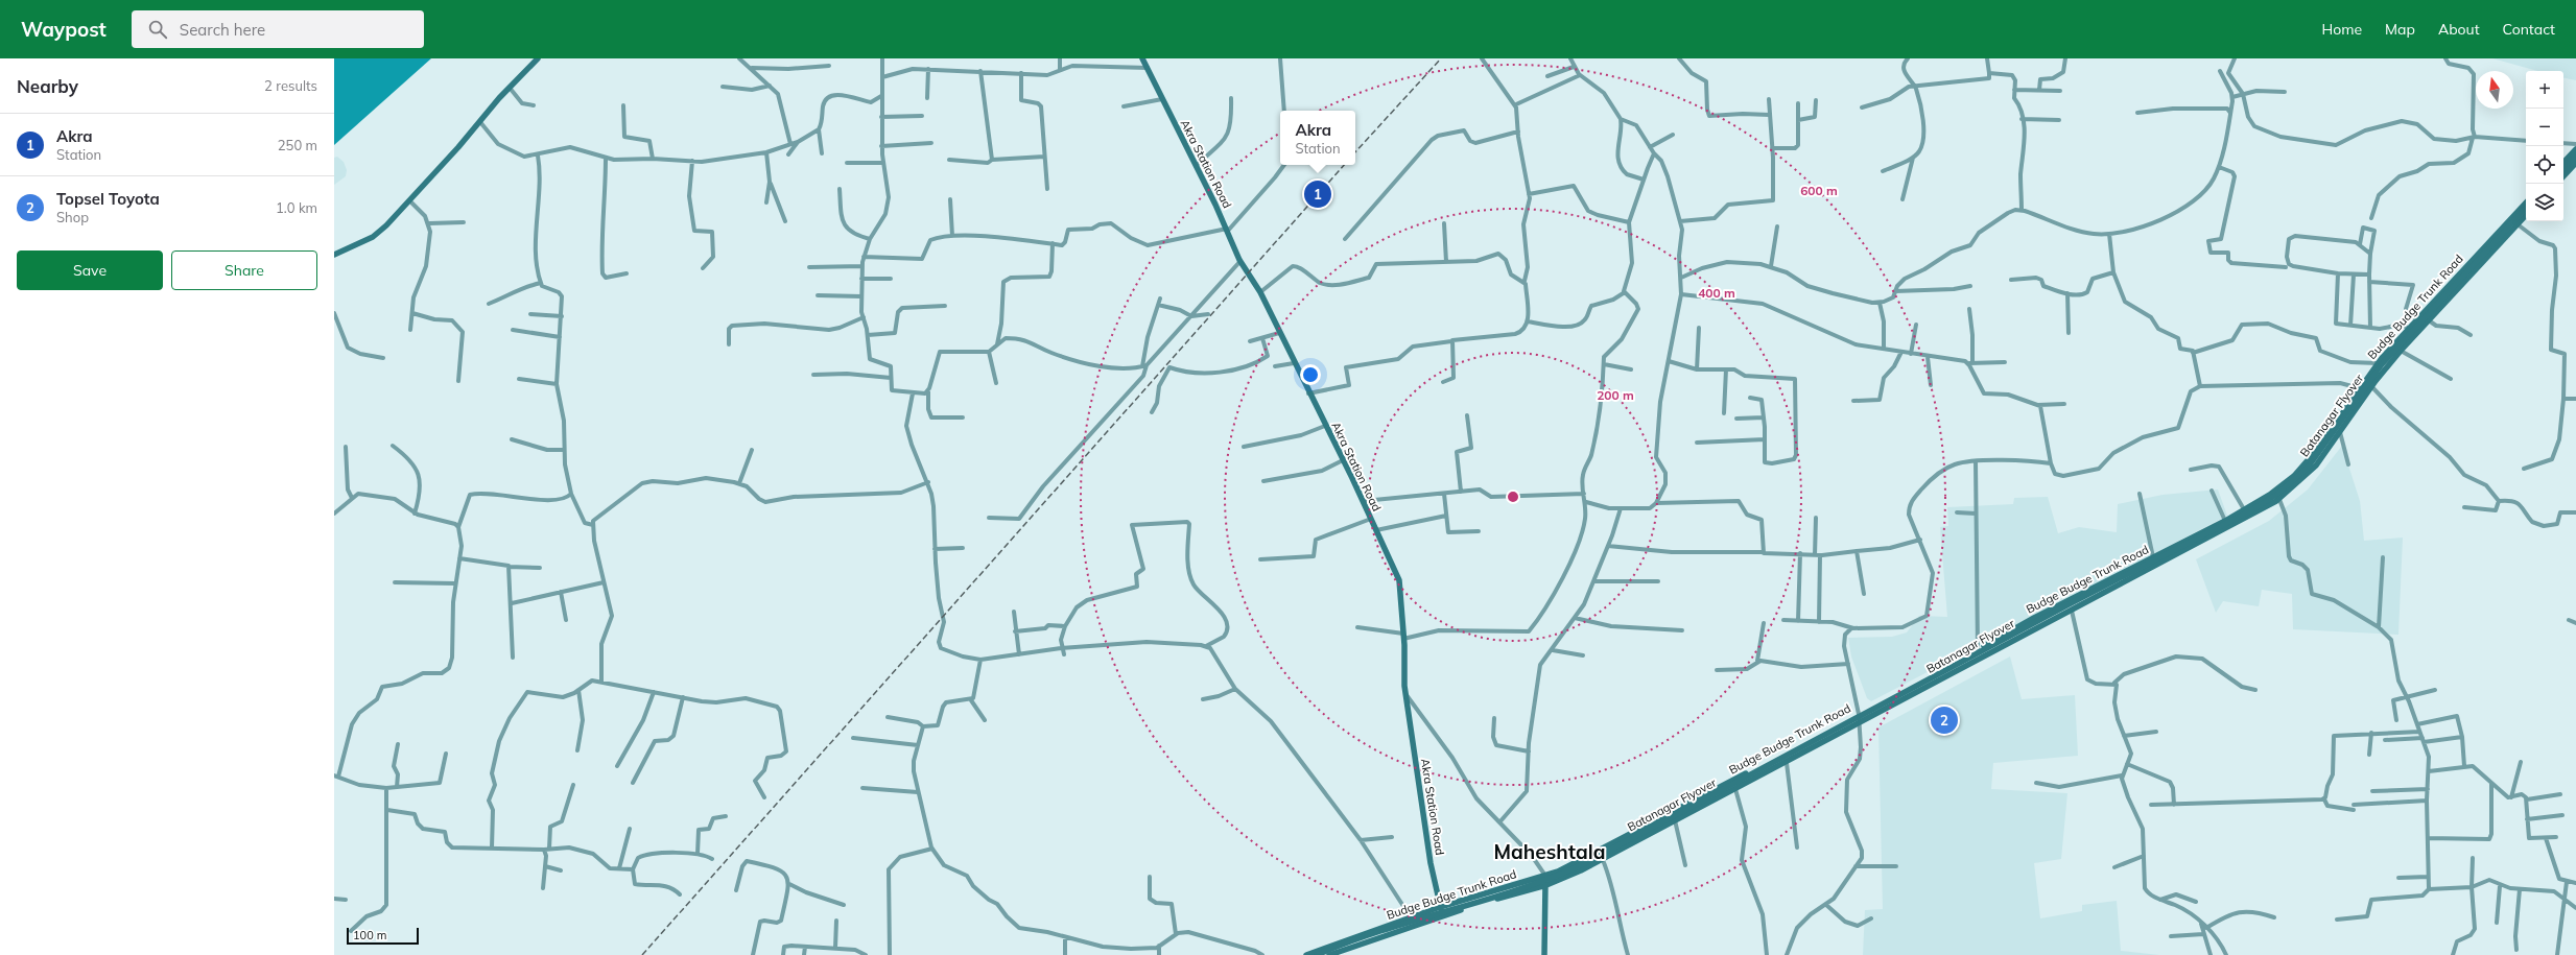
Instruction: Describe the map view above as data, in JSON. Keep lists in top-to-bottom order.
{
  "streets": {
    "street": ["Akra Station Road", "Budge Budge Trunk Road", "Batanagar Flyover"]
  },
  "crossings": [
    ["Akra Station Road", "Budge Budge Trunk Road"]
  ],
  "districts": ["Maheshtala"],
  "scale_bar": "100 m",
  "north": "top",
  "page": {
    "header": "Waypost",
    "search": "Search here",
    "nav": [
      "Home",
      "Map",
      "About",
      "Contact"
    ],
    "heading": ["Nearby", "2 results"],
    "map_buttons": ["+", "−"],
    "popup": ["Akra", "Station"],
    "list": [
      {
        "mark": "1",
        "name": "Akra",
        "note": "Station",
        "value": "250 m"
      },
      {
        "mark": "2",
        "name": "Topsel Toyota",
        "note": "Shop",
        "value": "1.0 km"
      }
    ],
    "pins": ["1", "2"],
    "buttons": ["Save", "Share"],
    "scale": "100 m"
  },
  "rings": ["600 m", "400 m", "200 m"]
}
